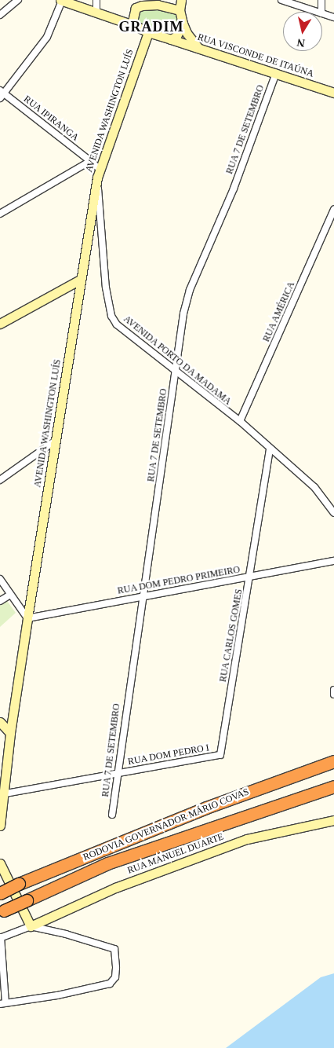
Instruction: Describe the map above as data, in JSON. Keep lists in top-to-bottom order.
{
  "streets": {
    "highway": ["RODOVIA GOVERNADOR MÁRIO COVAS"],
    "street": [
      "RUA VISCONDE DE ITAÚNA",
      "AVENIDA WASHINGTON LUÍS",
      "RUA IPIRANGA",
      "RUA 7 DE SETEMBRO",
      "RUA AMÉRICA",
      "AVENIDA PORTO DA MADAMA",
      "RUA DOM PEDRO PRIMEIRO",
      "RUA CARLOS GOMES",
      "RUA DOM PEDRO I",
      "RUA MANUEL DUARTE"
    ]
  },
  "crossings": [
    ["RUA VISCONDE DE ITAÚNA", "AVENIDA WASHINGTON LUÍS"],
    ["RUA VISCONDE DE ITAÚNA", "RUA 7 DE SETEMBRO"],
    ["AVENIDA WASHINGTON LUÍS", "RUA IPIRANGA"],
    ["AVENIDA WASHINGTON LUÍS", "AVENIDA PORTO DA MADAMA"],
    ["AVENIDA WASHINGTON LUÍS", "RUA DOM PEDRO PRIMEIRO"],
    ["AVENIDA WASHINGTON LUÍS", "RUA DOM PEDRO I"],
    ["RUA IPIRANGA", "AVENIDA PORTO DA MADAMA"],
    ["RUA 7 DE SETEMBRO", "AVENIDA PORTO DA MADAMA"],
    ["RUA 7 DE SETEMBRO", "RUA DOM PEDRO PRIMEIRO"],
    ["RUA 7 DE SETEMBRO", "RUA DOM PEDRO I"],
    ["RUA AMÉRICA", "AVENIDA PORTO DA MADAMA"],
    ["AVENIDA PORTO DA MADAMA", "RUA CARLOS GOMES"],
    ["RUA DOM PEDRO PRIMEIRO", "RUA CARLOS GOMES"],
    ["RUA CARLOS GOMES", "RUA DOM PEDRO I"]
  ],
  "districts": ["GRADIM"],
  "north": "bottom"
}
